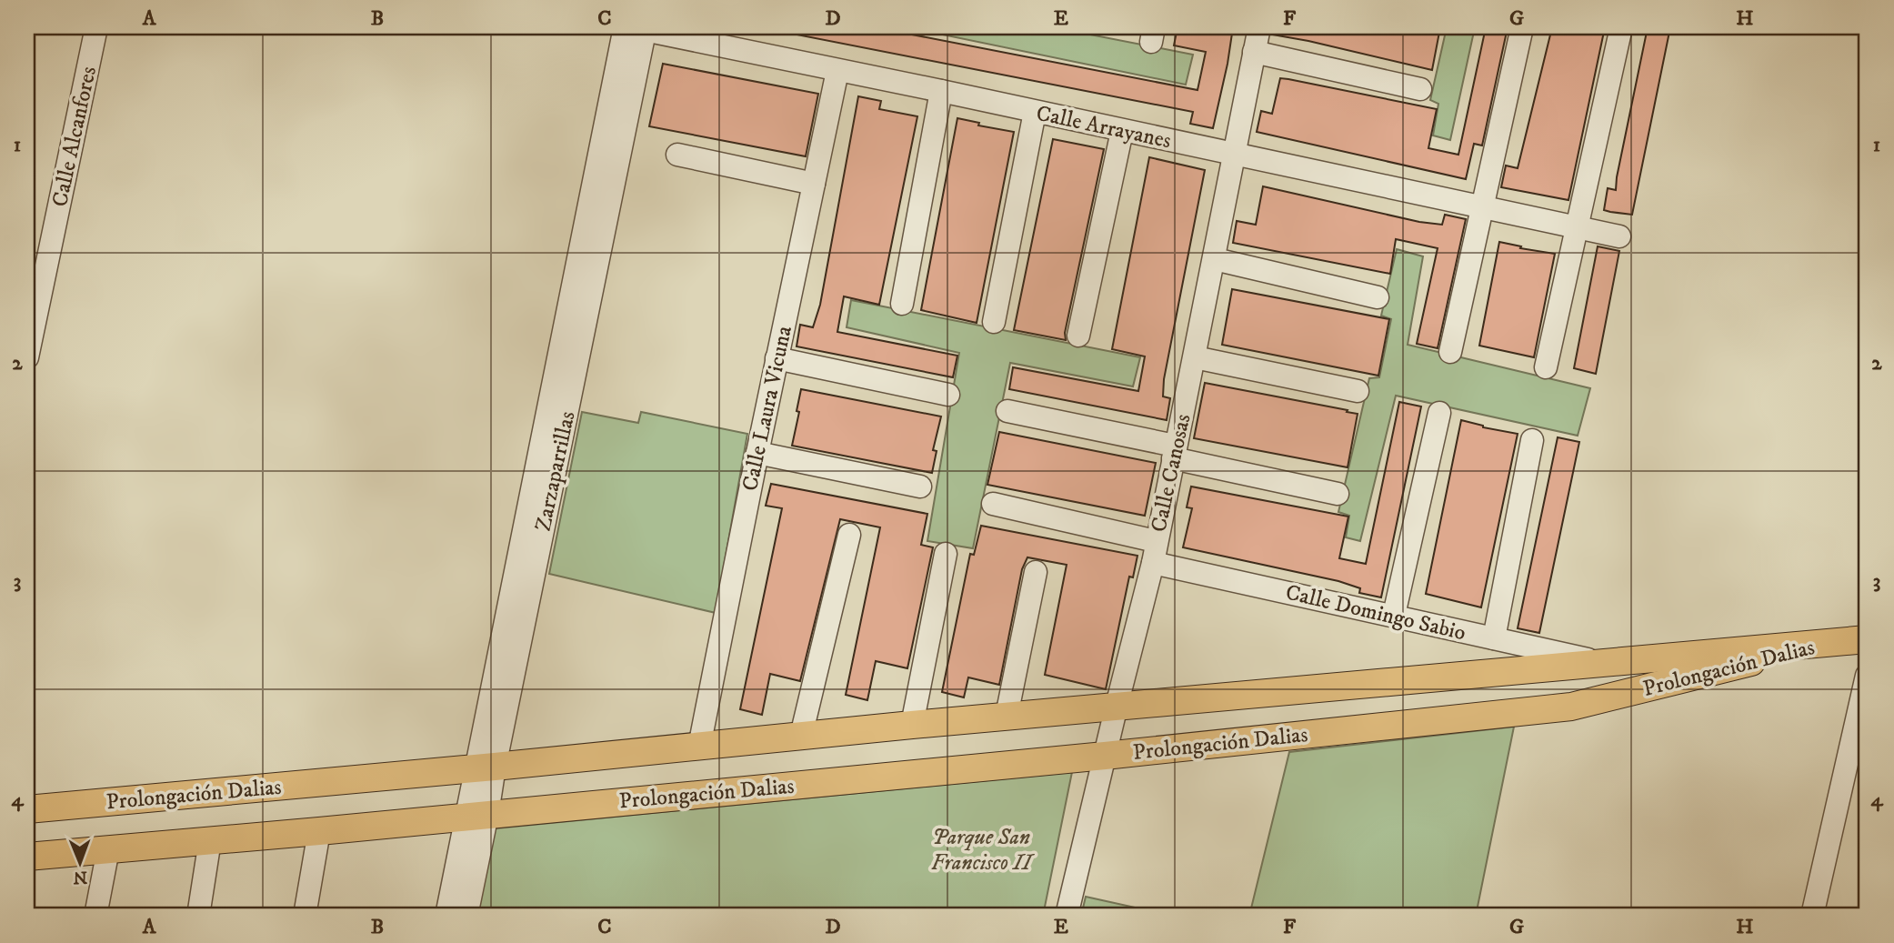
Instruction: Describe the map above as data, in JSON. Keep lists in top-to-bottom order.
{
  "streets": {
    "main road": ["Prolongación Dalias"],
    "street": [
      "Calle Arrayanes",
      "Calle Alcanfores",
      "Calle Laura Vicuna",
      "Zarzaparrillas",
      "Calle Canosas",
      "Calle Domingo Sabio"
    ]
  },
  "crossings": [
    ["Calle Arrayanes", "Calle Laura Vicuna"],
    ["Calle Arrayanes", "Zarzaparrillas"],
    ["Calle Arrayanes", "Calle Canosas"],
    ["Calle Laura Vicuna", "Prolongación Dalias"],
    ["Zarzaparrillas", "Prolongación Dalias"],
    ["Calle Canosas", "Calle Domingo Sabio"],
    ["Calle Canosas", "Prolongación Dalias"],
    ["Calle Domingo Sabio", "Prolongación Dalias"]
  ],
  "parks": ["Parque San Francisco II"],
  "north": "bottom",
  "grid": {
    "columns": [
      "A",
      "B",
      "C",
      "D",
      "E",
      "F",
      "G",
      "H"
    ],
    "rows": [
      "1",
      "2",
      "3",
      "4"
    ]
  }
}
